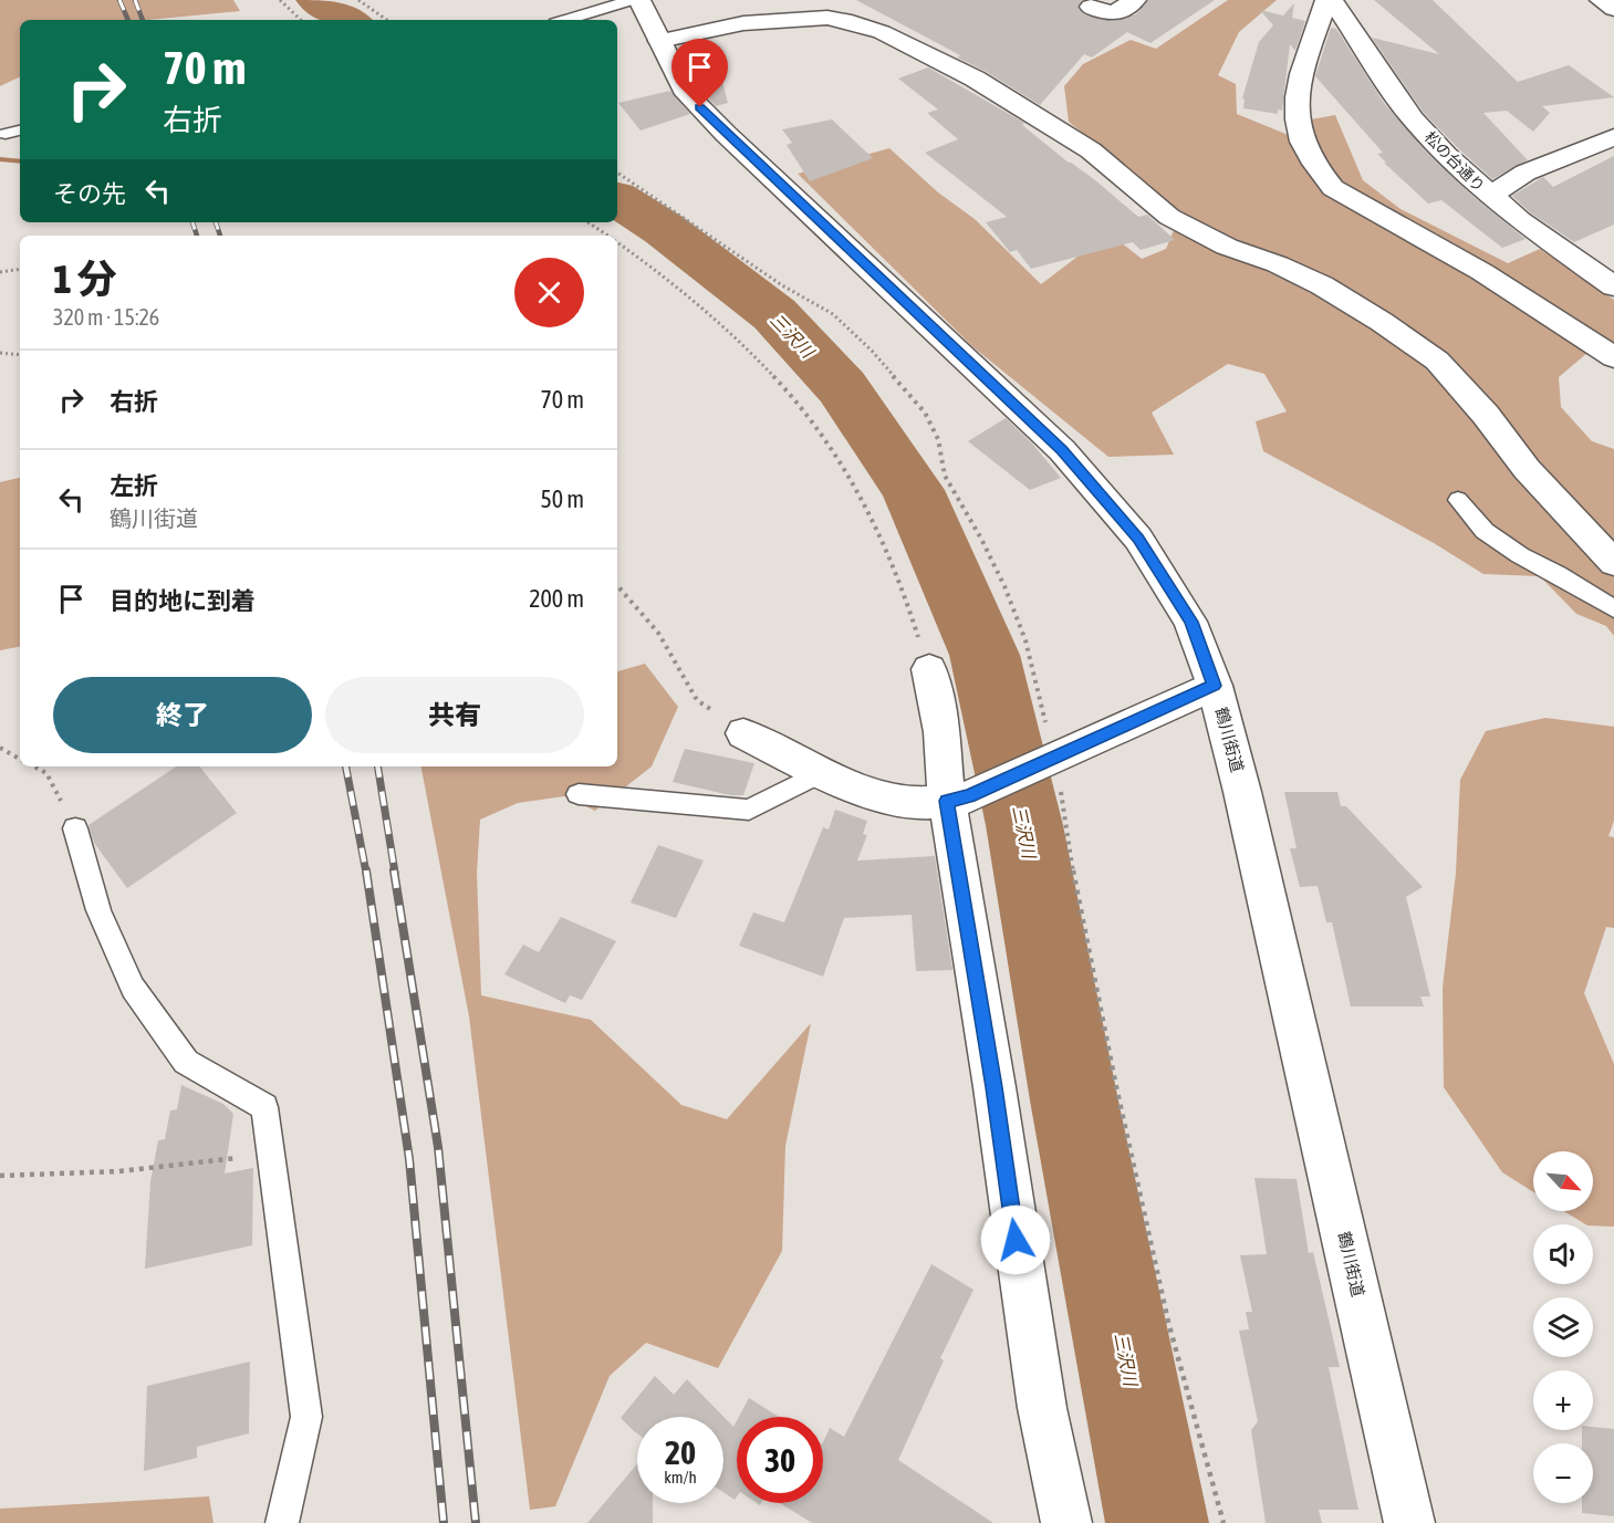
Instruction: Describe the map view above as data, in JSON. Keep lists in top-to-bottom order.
{
  "streets": {
    "street": ["松の台通り", "鶴川街道"]
  },
  "water": ["三沢川"],
  "north": "bottom right",
  "page": {
    "turn": ["70 m", "右折"],
    "then": "その先",
    "heading": ["1 分", "320 m · 15:26"],
    "list": [
      {
        "name": "右折",
        "value": "70 m"
      },
      {
        "name": "左折",
        "note": "鶴川街道",
        "value": "50 m"
      },
      {
        "name": "目的地に到着",
        "value": "200 m"
      }
    ],
    "buttons": ["終了", "共有"],
    "map_buttons": ["+", "−"],
    "speed": "20 km/h",
    "limit": "30"
  }
}
